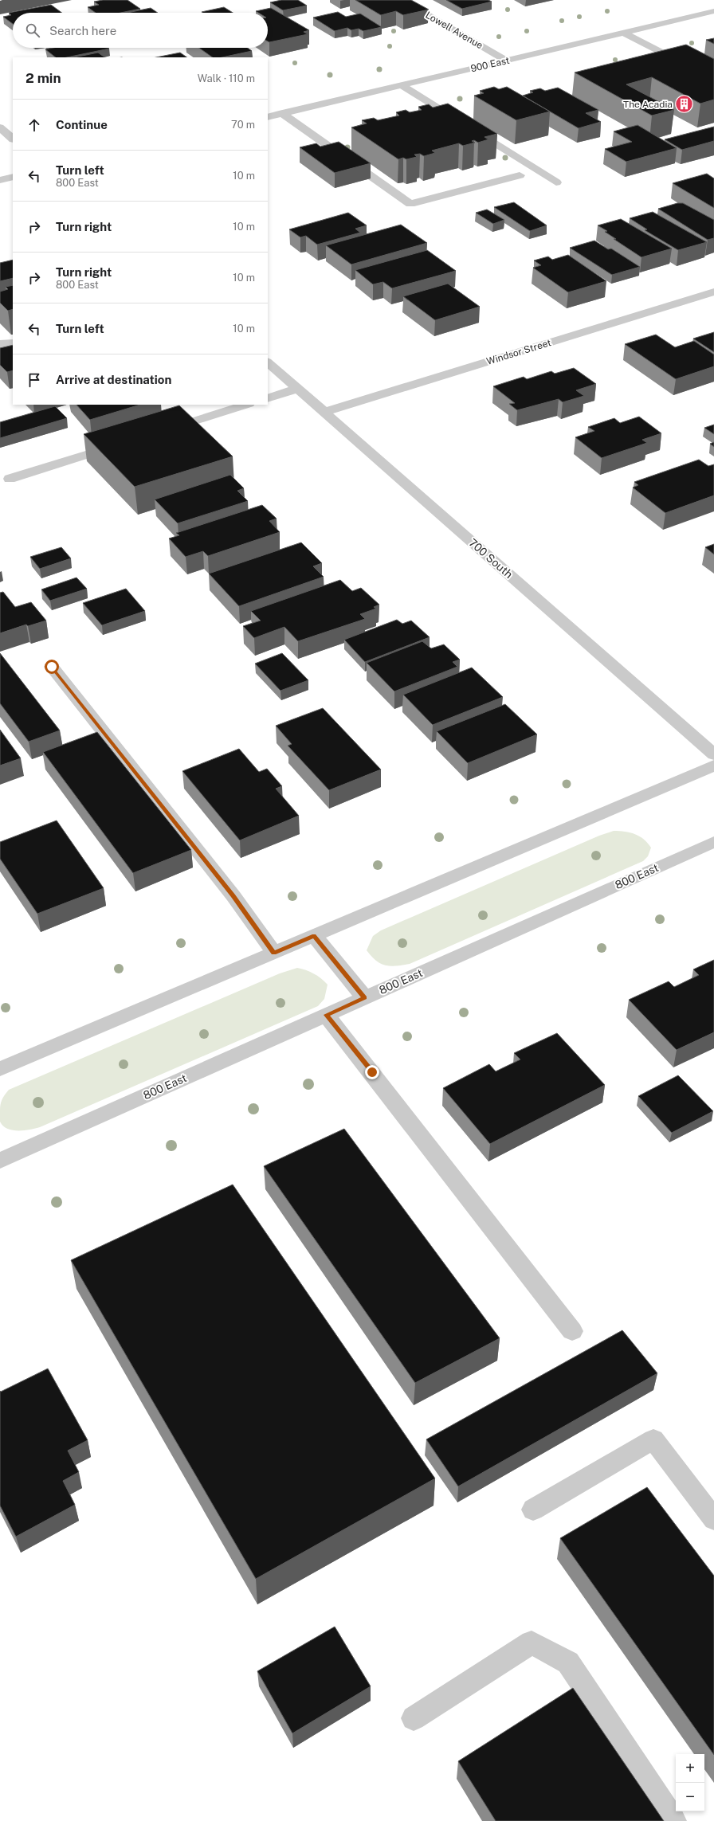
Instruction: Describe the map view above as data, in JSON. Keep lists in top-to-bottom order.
{
  "streets": {
    "street": [
      "Lowell Avenue",
      "900 East",
      "Windsor Street",
      "700 South",
      "800 East"
    ]
  },
  "crossings": [
    ["Lowell Avenue", "900 East"],
    ["Windsor Street", "700 South"]
  ],
  "places": {
    "building": ["The Acadia"]
  },
  "page": {
    "search": "Search here",
    "heading": ["2 min", "Walk · 110 m"],
    "list": [
      ["Continue", "70 m"],
      ["Turn left", "800 East", "10 m"],
      ["Turn right", "10 m"],
      ["Turn right", "800 East", "10 m"],
      ["Turn left", "10 m"],
      "Arrive at destination"
    ],
    "map_buttons": ["+", "−"]
  }
}
